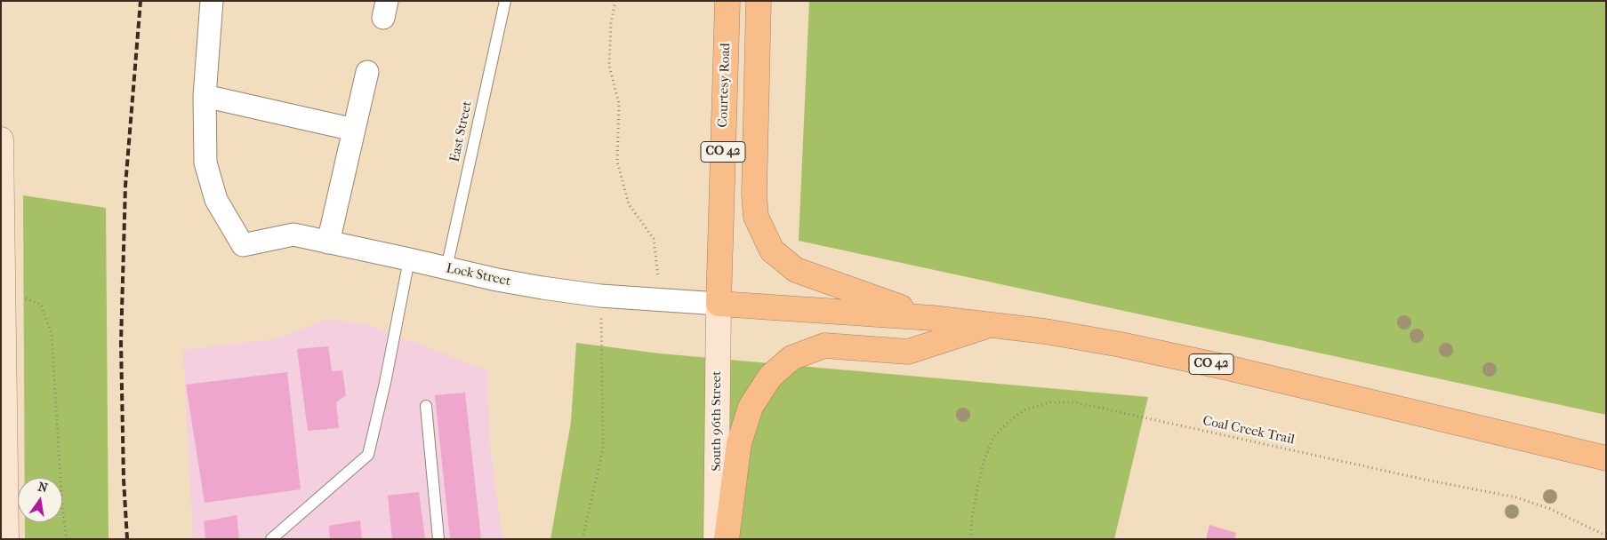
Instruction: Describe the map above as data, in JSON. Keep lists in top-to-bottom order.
{
  "streets": {
    "main road": ["Courtesy Road", "CO 42"],
    "street": ["Lock Street", "South 96th Street"],
    "lane": ["East Street"],
    "path": ["Coal Creek Trail"]
  },
  "crossings": [
    ["Courtesy Road", "CO 42"],
    ["Courtesy Road", "Lock Street"],
    ["Courtesy Road", "South 96th Street"],
    ["East Street", "Lock Street"],
    ["CO 42", "Lock Street"],
    ["CO 42", "South 96th Street"],
    ["Lock Street", "South 96th Street"]
  ],
  "north": "top"
}
